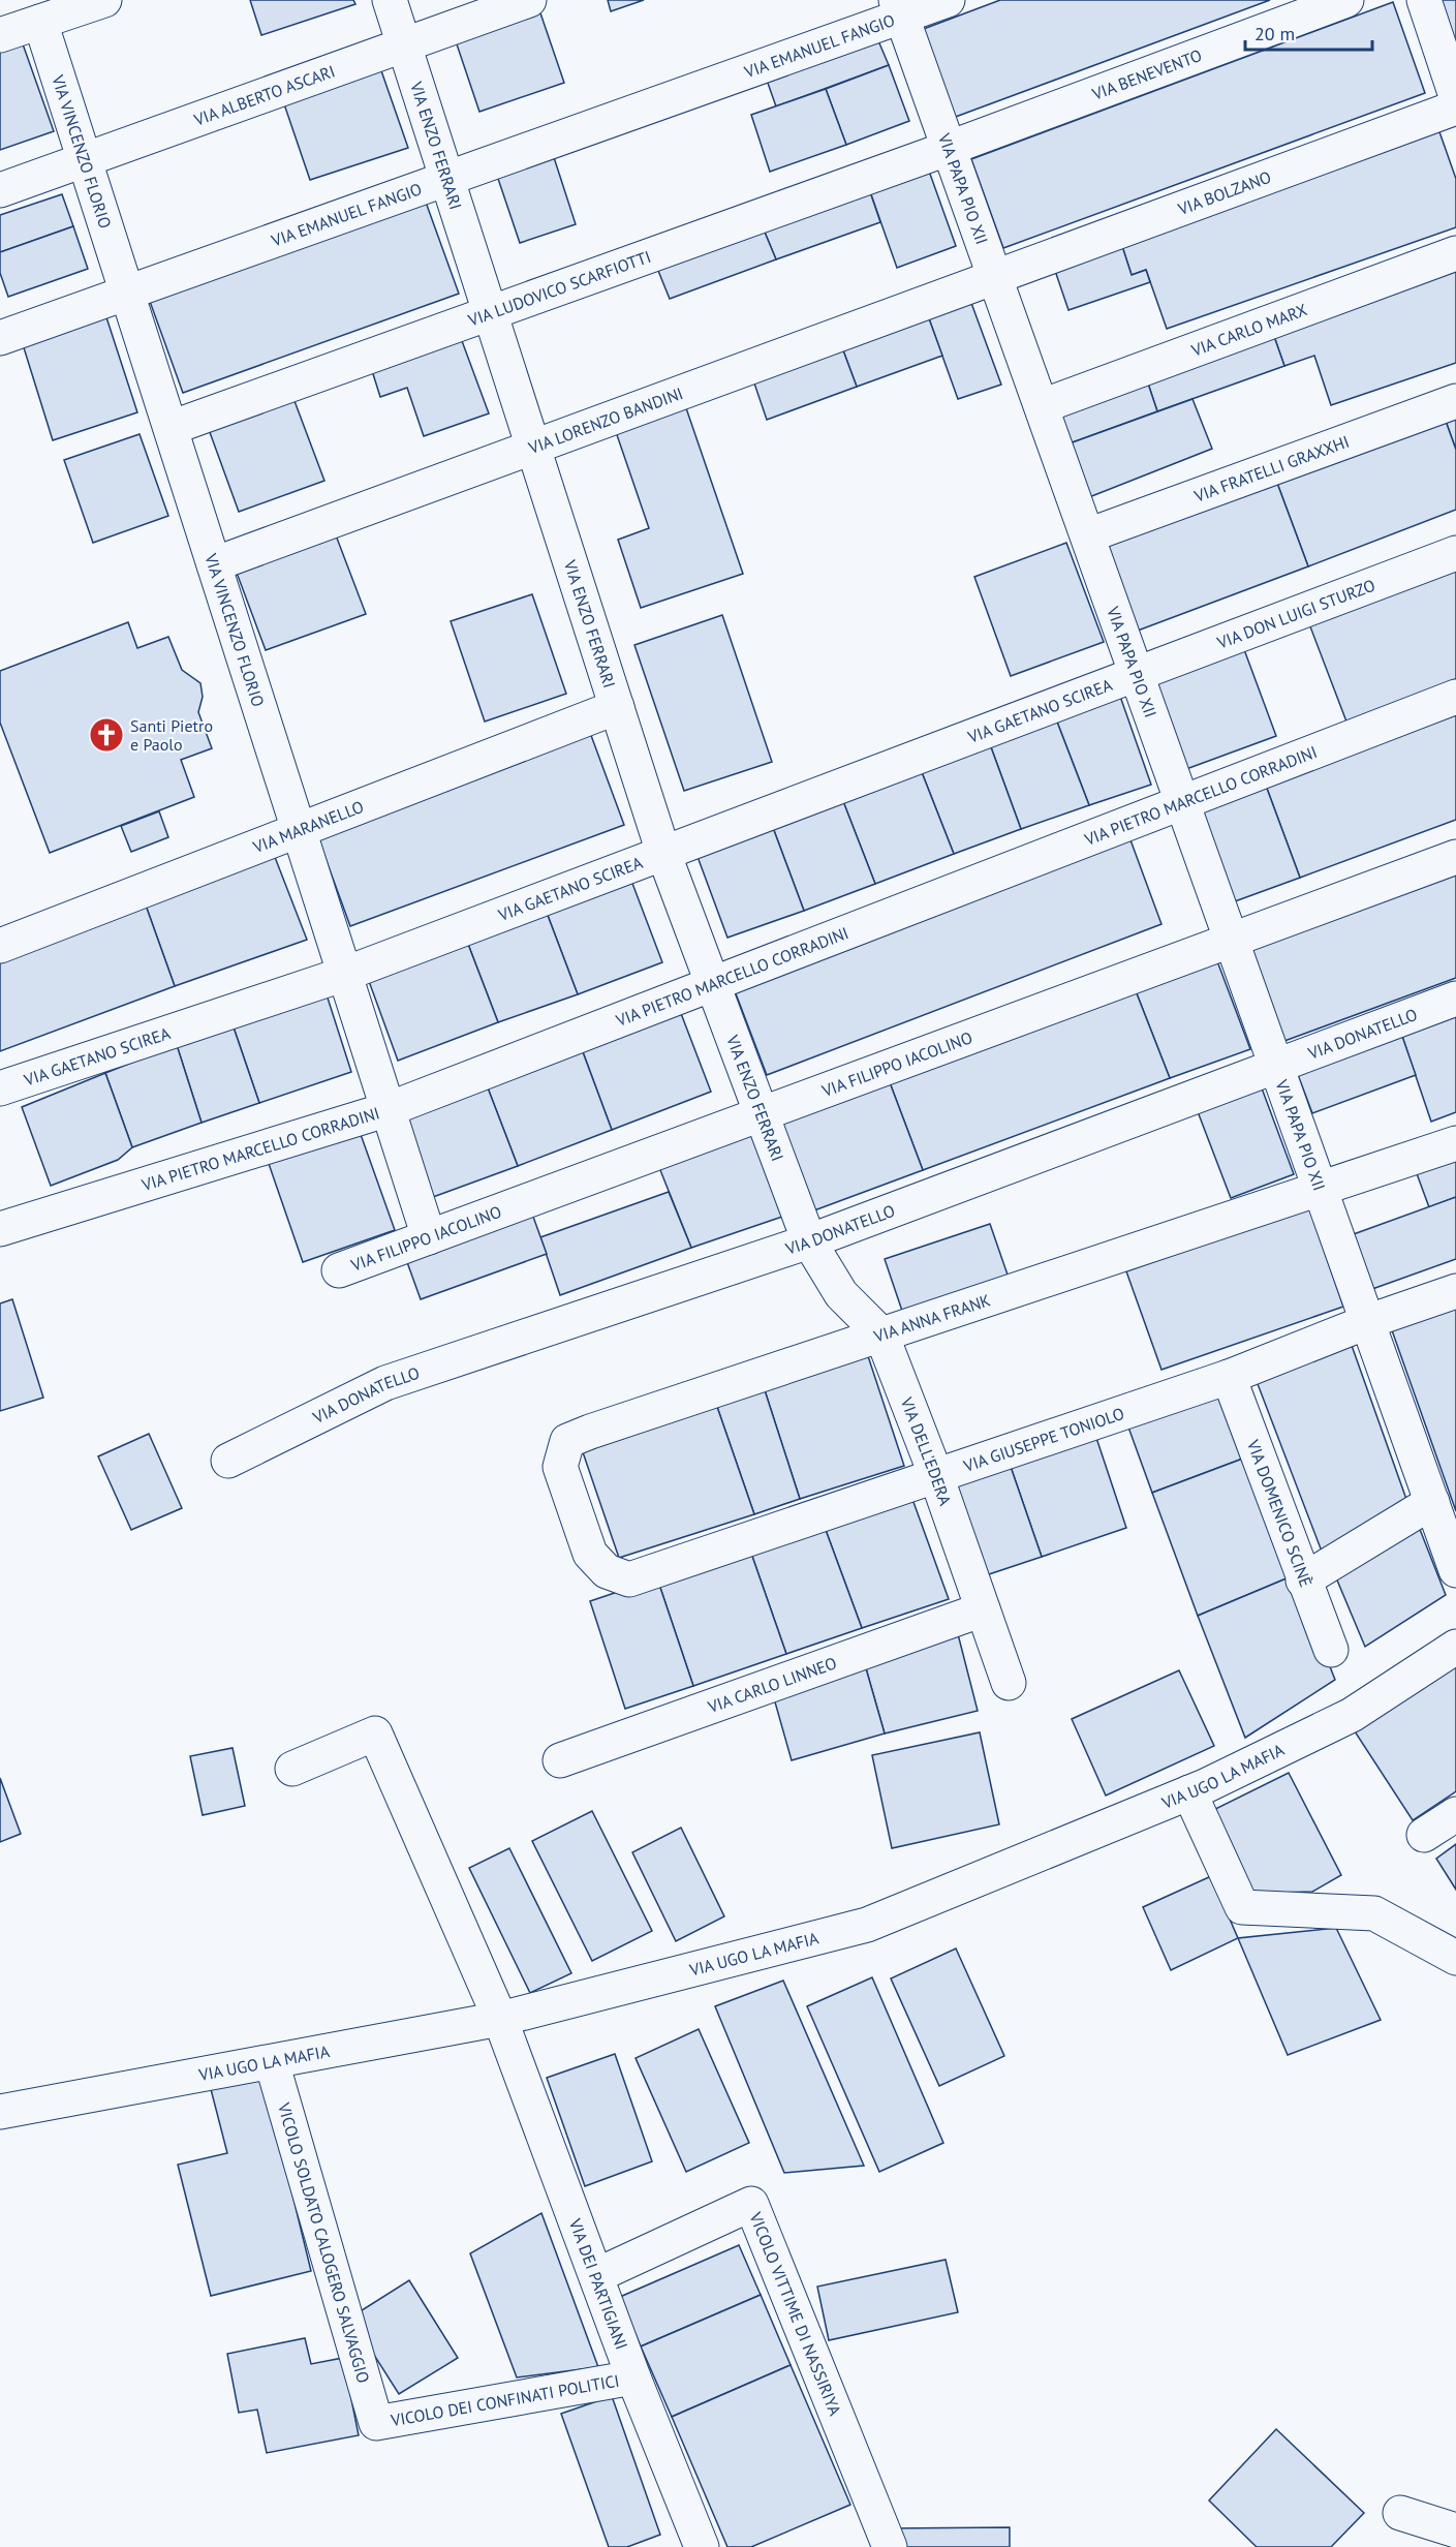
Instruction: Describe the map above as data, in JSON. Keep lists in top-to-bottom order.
{
  "streets": {
    "street": [
      "VIA EMANUEL FANGIO",
      "VIA BENEVENTO",
      "VIA ALBERTO ASCARI",
      "VIA ENZO FERRARI",
      "VIA VINCENZO FLORIO",
      "VIA PAPA PIO XII",
      "VIA BOLZANO",
      "VIA LUDOVICO SCARFIOTTI",
      "VIA CARLO MARX",
      "VIA LORENZO BANDINI",
      "VIA FRATELLI GRAXXHI",
      "VIA DON LUIGI STURZO",
      "VIA GAETANO SCIREA",
      "VIA PIETRO MARCELLO CORRADINI",
      "VIA MARANELLO",
      "VIA DONATELLO",
      "VIA FILIPPO IACOLINO",
      "VIA ANNA FRANK",
      "VIA GIUSEPPE TONIOLO",
      "VIA DELL'EDERA",
      "VIA DOMENICO SCINÈ",
      "VIA CARLO LINNEO",
      "VIA UGO LA MAFIA",
      "VICOLO SOLDATO CALOGERO SALVAGGIO",
      "VIA DEI PARTIGIANI",
      "VICOLO VITTIME DI NASSIRIYA",
      "VICOLO DEI CONFINATI POLITICI"
    ]
  },
  "crossings": [
    ["VIA EMANUEL FANGIO", "VIA ENZO FERRARI"],
    ["VIA EMANUEL FANGIO", "VIA VINCENZO FLORIO"],
    ["VIA EMANUEL FANGIO", "VIA PAPA PIO XII"],
    ["VIA BENEVENTO", "VIA PAPA PIO XII"],
    ["VIA BENEVENTO", "VIA LUDOVICO SCARFIOTTI"],
    ["VIA ALBERTO ASCARI", "VIA ENZO FERRARI"],
    ["VIA ALBERTO ASCARI", "VIA VINCENZO FLORIO"],
    ["VIA ENZO FERRARI", "VIA LUDOVICO SCARFIOTTI"],
    ["VIA ENZO FERRARI", "VIA LORENZO BANDINI"],
    ["VIA ENZO FERRARI", "VIA GAETANO SCIREA"],
    ["VIA ENZO FERRARI", "VIA PIETRO MARCELLO CORRADINI"],
    ["VIA ENZO FERRARI", "VIA MARANELLO"],
    ["VIA ENZO FERRARI", "VIA DONATELLO"],
    ["VIA ENZO FERRARI", "VIA FILIPPO IACOLINO"],
    ["VIA ENZO FERRARI", "VIA DELL'EDERA"],
    ["VIA VINCENZO FLORIO", "VIA LUDOVICO SCARFIOTTI"],
    ["VIA VINCENZO FLORIO", "VIA LORENZO BANDINI"],
    ["VIA VINCENZO FLORIO", "VIA GAETANO SCIREA"],
    ["VIA VINCENZO FLORIO", "VIA PIETRO MARCELLO CORRADINI"],
    ["VIA VINCENZO FLORIO", "VIA MARANELLO"],
    ["VIA VINCENZO FLORIO", "VIA FILIPPO IACOLINO"],
    ["VIA PAPA PIO XII", "VIA BOLZANO"],
    ["VIA PAPA PIO XII", "VIA LUDOVICO SCARFIOTTI"],
    ["VIA PAPA PIO XII", "VIA CARLO MARX"],
    ["VIA PAPA PIO XII", "VIA LORENZO BANDINI"],
    ["VIA PAPA PIO XII", "VIA FRATELLI GRAXXHI"],
    ["VIA PAPA PIO XII", "VIA DON LUIGI STURZO"],
    ["VIA PAPA PIO XII", "VIA GAETANO SCIREA"],
    ["VIA PAPA PIO XII", "VIA PIETRO MARCELLO CORRADINI"],
    ["VIA PAPA PIO XII", "VIA DONATELLO"],
    ["VIA PAPA PIO XII", "VIA FILIPPO IACOLINO"],
    ["VIA PAPA PIO XII", "VIA ANNA FRANK"],
    ["VIA PAPA PIO XII", "VIA GIUSEPPE TONIOLO"],
    ["VIA BOLZANO", "VIA LORENZO BANDINI"],
    ["VIA DON LUIGI STURZO", "VIA GAETANO SCIREA"],
    ["VIA DONATELLO", "VIA DELL'EDERA"],
    ["VIA ANNA FRANK", "VIA GIUSEPPE TONIOLO"],
    ["VIA ANNA FRANK", "VIA DELL'EDERA"],
    ["VIA GIUSEPPE TONIOLO", "VIA DELL'EDERA"],
    ["VIA GIUSEPPE TONIOLO", "VIA DOMENICO SCINÈ"],
    ["VIA DELL'EDERA", "VIA CARLO LINNEO"],
    ["VIA UGO LA MAFIA", "VICOLO SOLDATO CALOGERO SALVAGGIO"],
    ["VIA UGO LA MAFIA", "VIA DEI PARTIGIANI"],
    ["VICOLO SOLDATO CALOGERO SALVAGGIO", "VICOLO DEI CONFINATI POLITICI"],
    ["VIA DEI PARTIGIANI", "VICOLO VITTIME DI NASSIRIYA"],
    ["VIA DEI PARTIGIANI", "VICOLO DEI CONFINATI POLITICI"]
  ],
  "places": {
    "church": ["Santi Pietro e Paolo"]
  },
  "scale_bar": "20 m"
}
